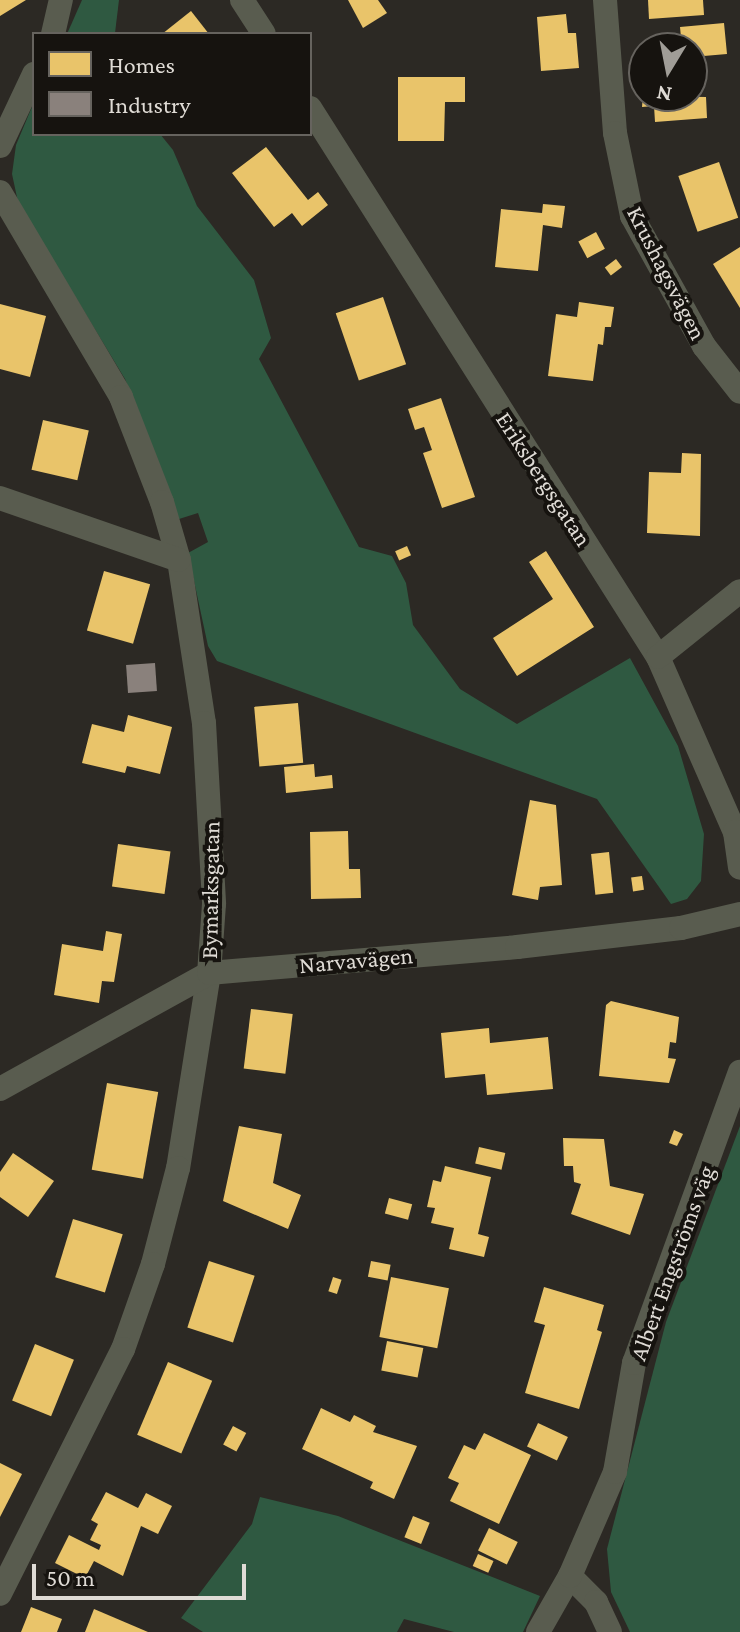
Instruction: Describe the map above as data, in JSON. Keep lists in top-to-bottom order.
{
  "streets": {
    "street": [
      "Krushagsvägen",
      "Eriksbergsgatan",
      "Bymarksgatan",
      "Narvavägen",
      "Albert Engströms väg"
    ]
  },
  "crossings": [
    ["Bymarksgatan", "Narvavägen"]
  ],
  "legend": ["Homes", "Industry"],
  "scale_bar": "50 m",
  "north": "bottom"
}
